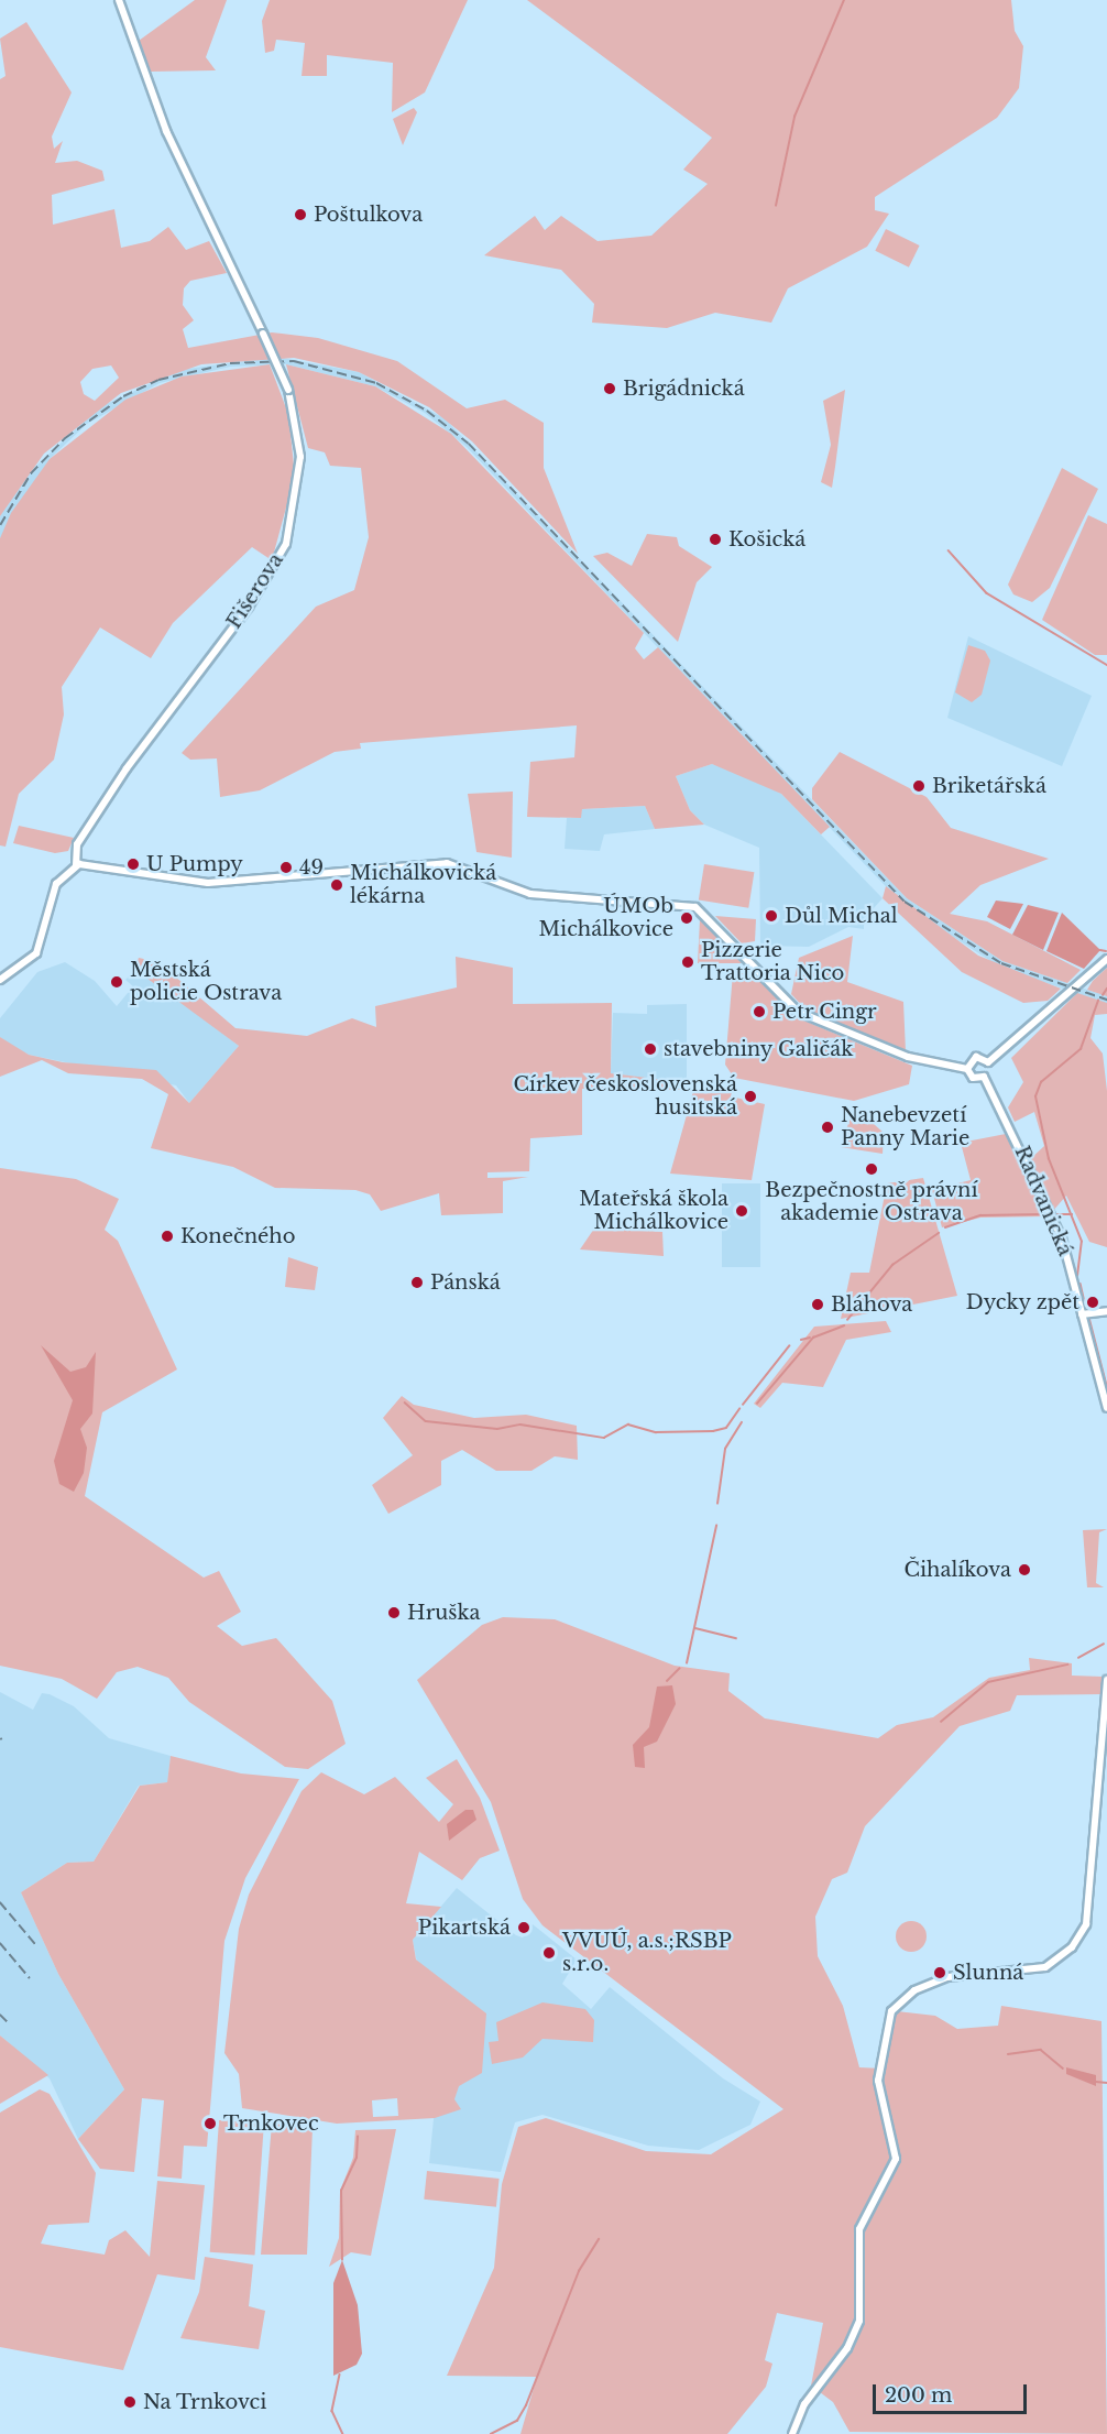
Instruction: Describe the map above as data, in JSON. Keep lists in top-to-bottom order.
{
  "streets": {
    "street": ["Fišerova", "Radvanická"]
  },
  "places": [
    "Poštulkova",
    "Brigádnická",
    "Košická",
    "Briketářská",
    "U Pumpy",
    "49",
    "Michálkovická lékárna",
    "Důl Michal",
    "ÚMOb Michálkovice",
    "Pizzerie Trattoria Nico",
    "Městská policie Ostrava",
    "Petr Cingr",
    "stavebniny Galičák",
    "Církev československá husitská",
    "Nanebevzetí Panny Marie",
    "Bezpečnostně právní akademie Ostrava",
    "Mateřská škola Michálkovice",
    "Konečného",
    "Pánská",
    "Dycky zpět",
    "Bláhova",
    "Čihalíkova",
    "Hruška",
    "Pikartská",
    "VVUÚ, a.s.;RSBP s.r.o.",
    "Slunná",
    "Trnkovec",
    "Na Trnkovci"
  ],
  "scale_bar": "200 m"
}
